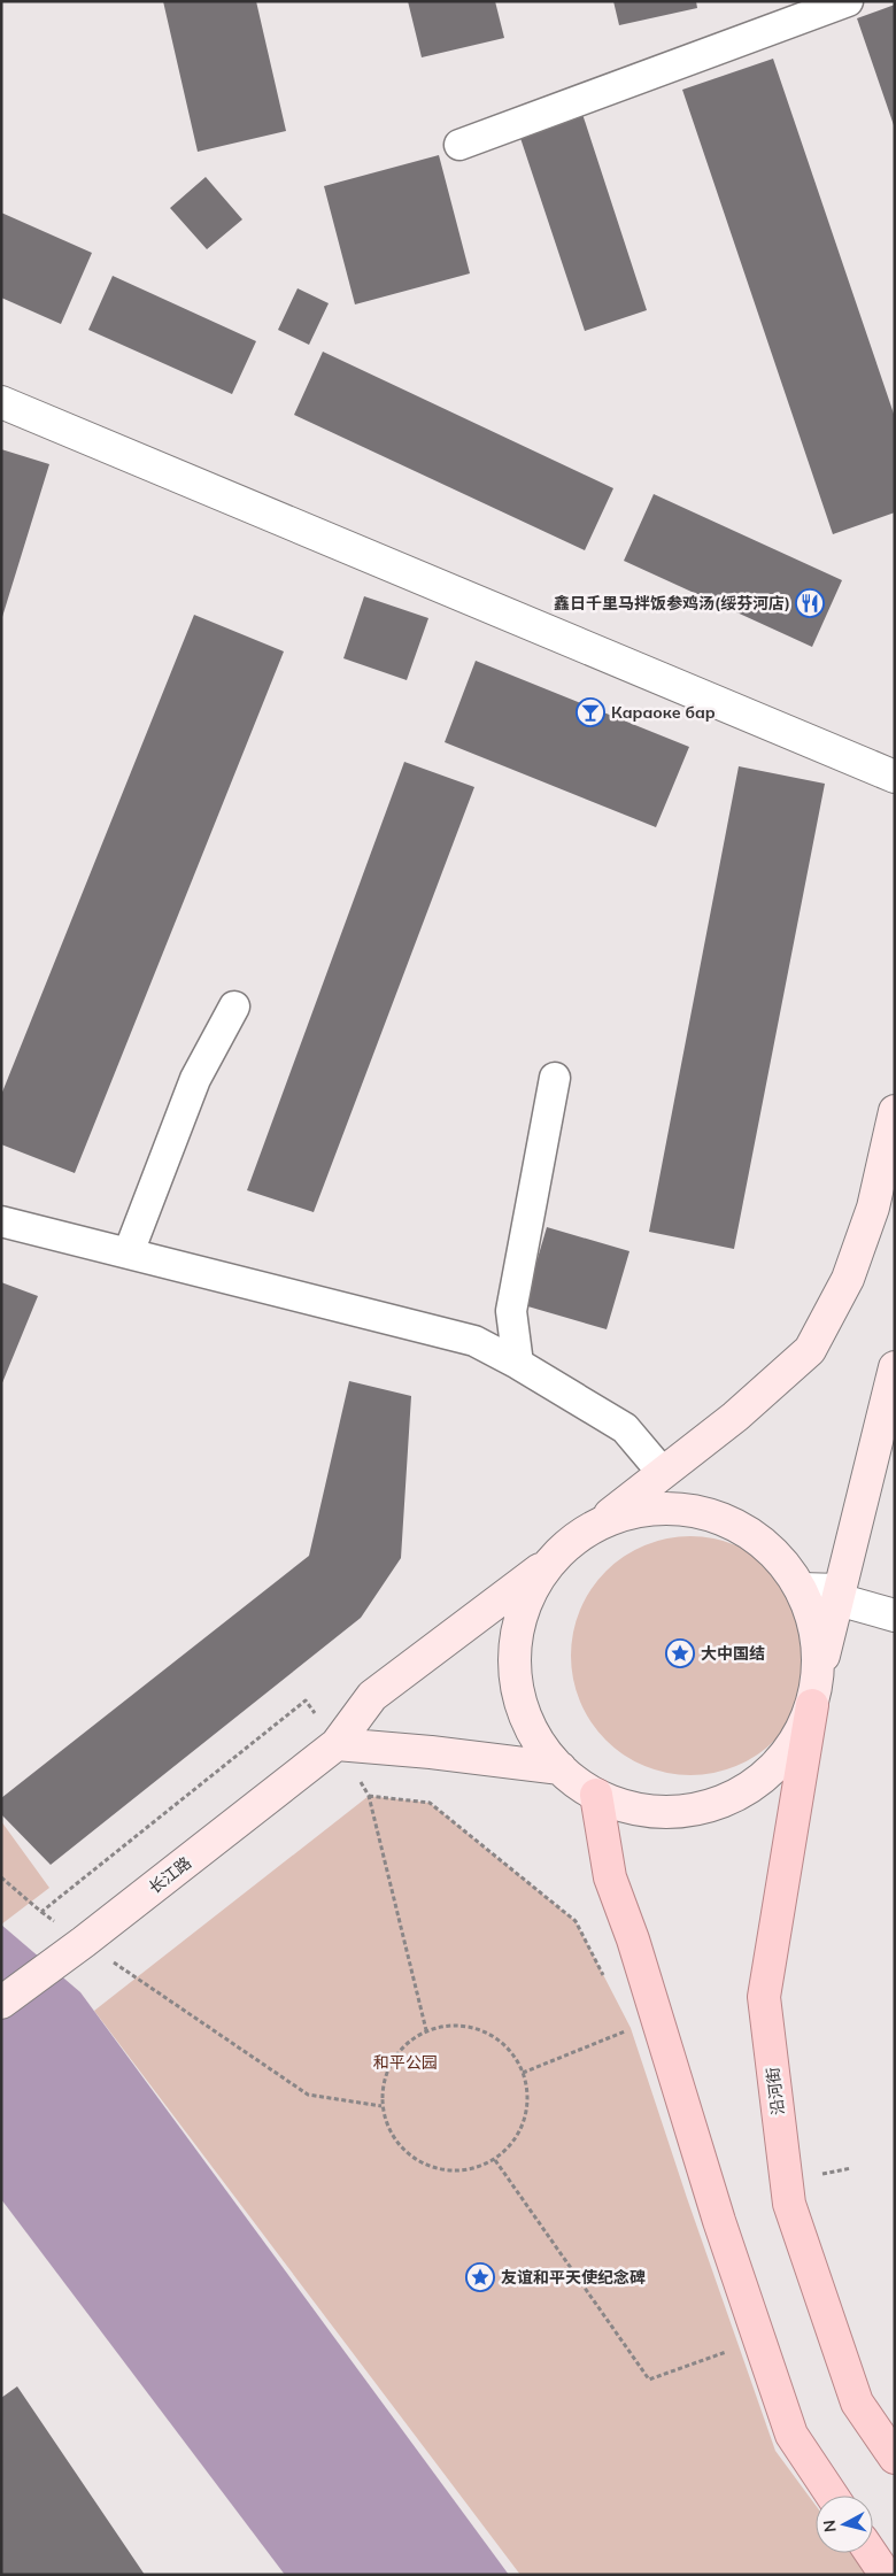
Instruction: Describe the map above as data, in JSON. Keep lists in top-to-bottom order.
{
  "streets": {
    "main road": ["长江路", "沿河街"]
  },
  "parks": ["和平公园"],
  "places": {
    "restaurant": ["鑫日千里马拌饭参鸡汤(绥芬河店)"],
    "bar": ["Караоке бар"],
    "place": ["大中国结", "友谊和平天使纪念碑"]
  },
  "north": "left"
}
